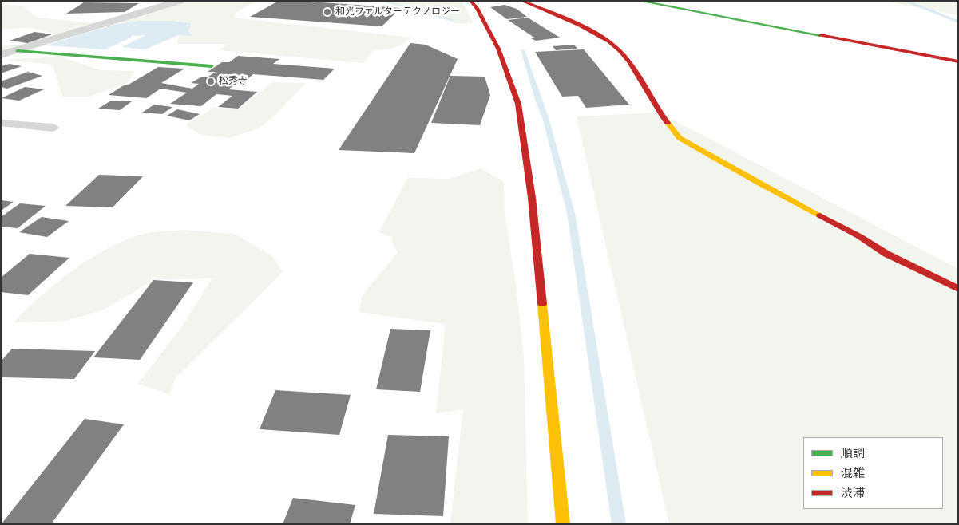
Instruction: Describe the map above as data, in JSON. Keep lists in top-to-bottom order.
{
  "places": ["和光ファルターテクノロジー", "松秀寺"],
  "legend": ["順調", "混雑", "渋滞"]
}
